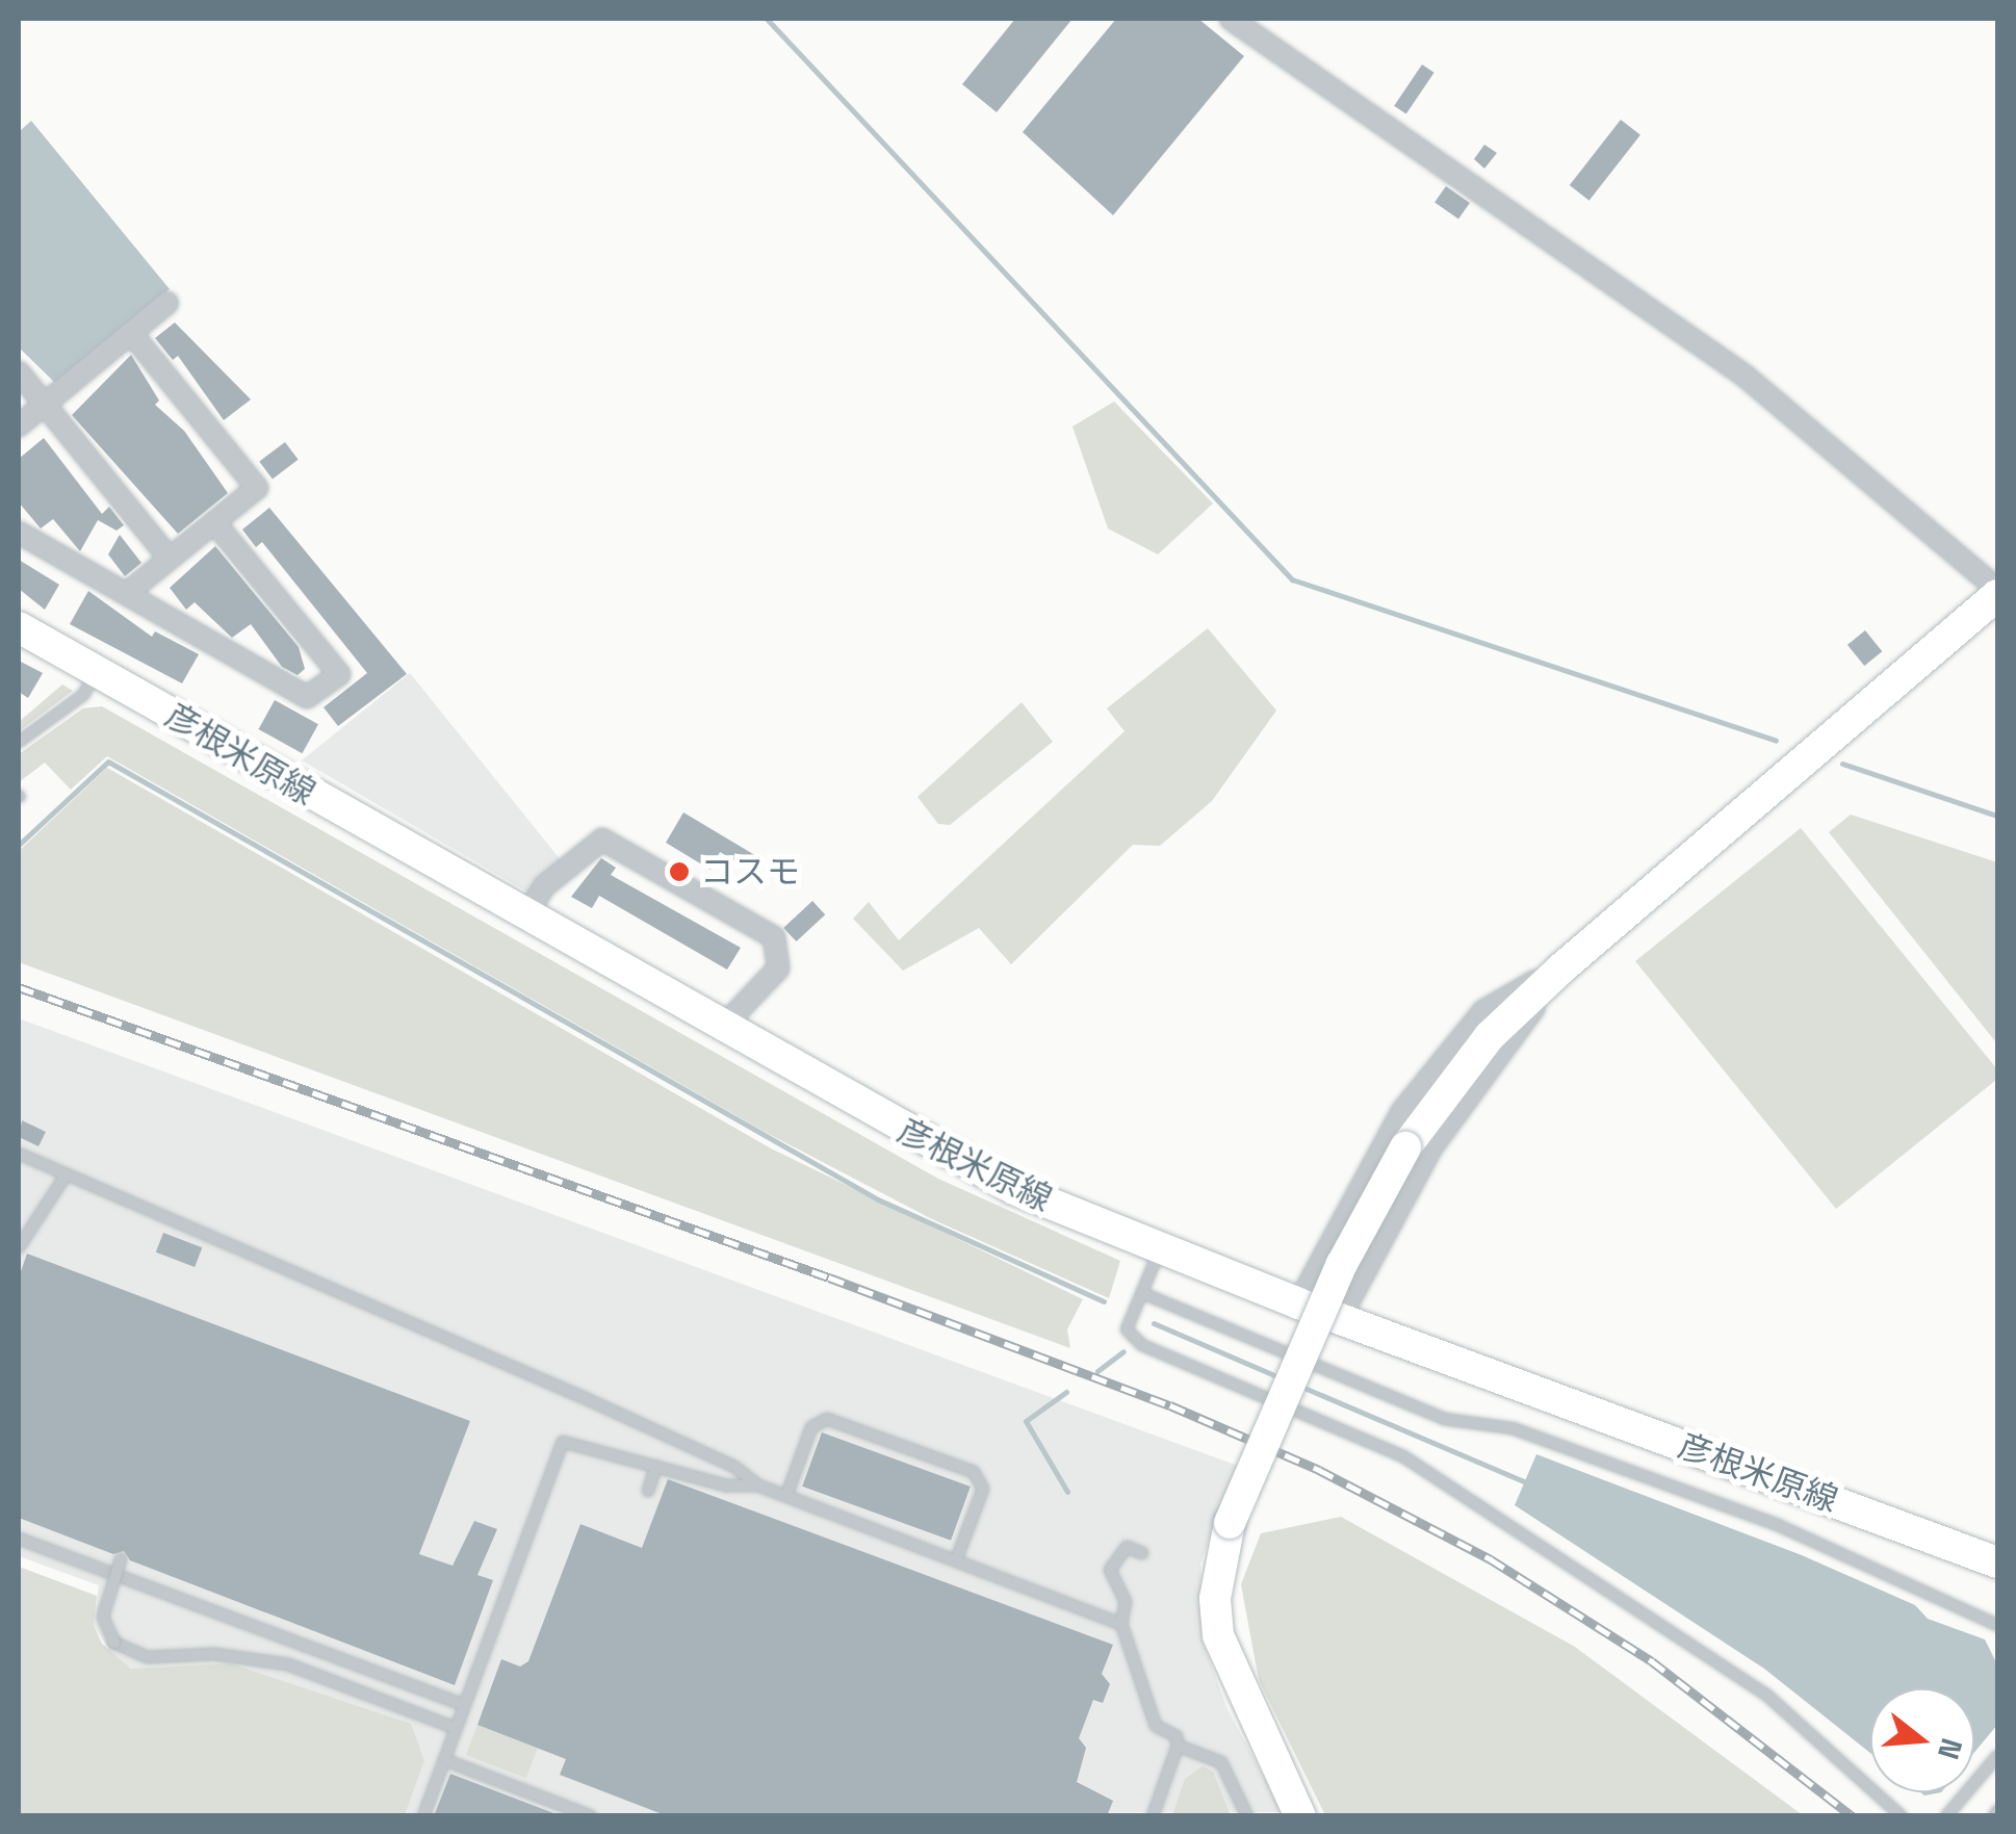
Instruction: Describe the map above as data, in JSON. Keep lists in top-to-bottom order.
{
  "streets": {
    "main road": ["彦根米原線"]
  },
  "places": ["コスモ"],
  "north": "right"
}
